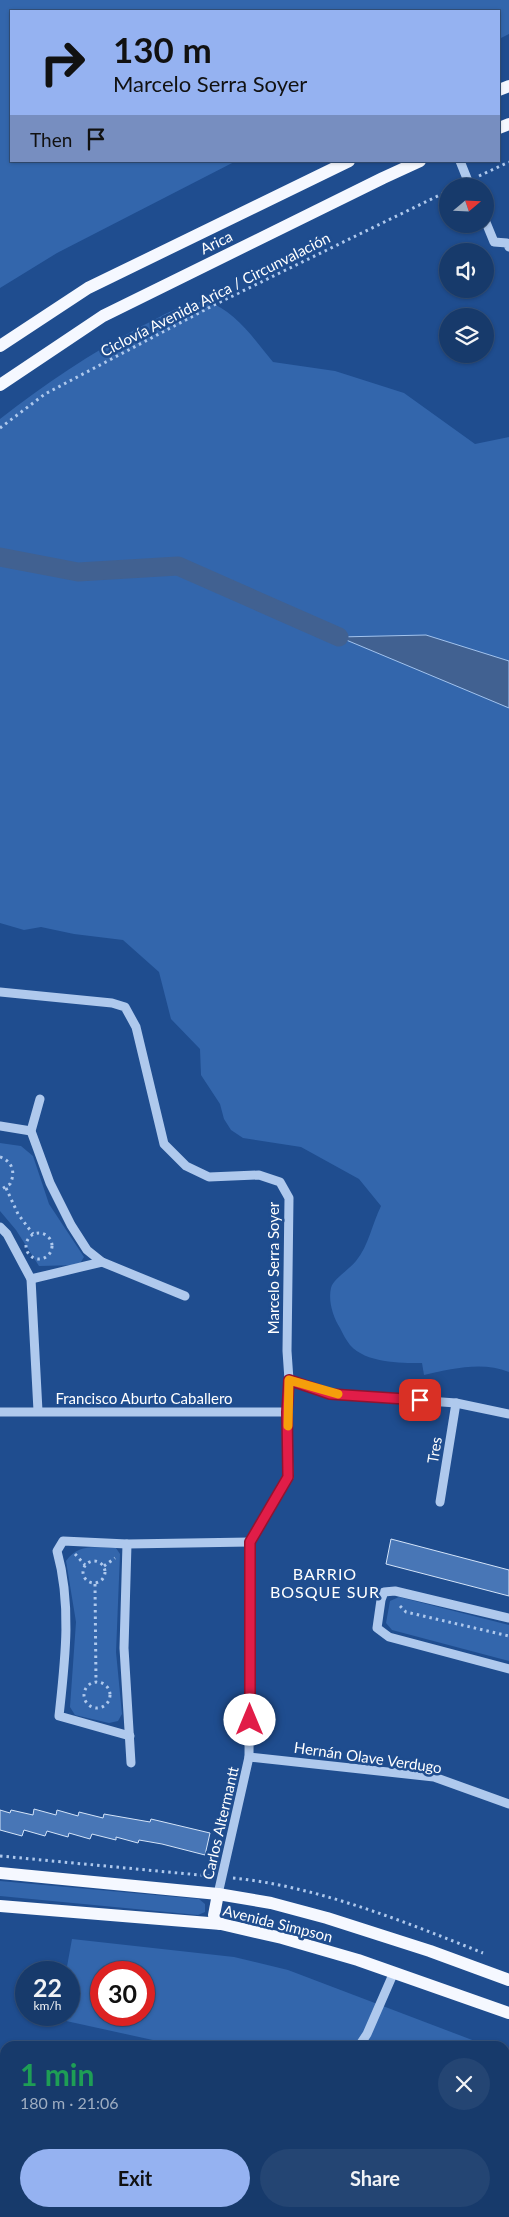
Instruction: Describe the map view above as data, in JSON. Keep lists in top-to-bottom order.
{
  "streets": {
    "main road": ["Arica", "Avenida Simpson"],
    "street": [
      "Marcelo Serra Soyer",
      "Francisco Aburto Caballero",
      "Tres",
      "Hernán Olave Verdugo",
      "Carlos Altermantt"
    ],
    "path": ["Ciclovía Avenida Arica / Circunvalación"]
  },
  "crossings": [
    ["Hernán Olave Verdugo", "Carlos Altermantt"],
    ["Carlos Altermantt", "Avenida Simpson"]
  ],
  "districts": ["BARRIO BOSQUE SUR"],
  "north": "right",
  "page": {
    "turn": ["130 m", "Marcelo Serra Soyer"],
    "then": "Then",
    "speed": "22 km/h",
    "limit": "30",
    "heading": ["1 min", "180 m · 21:06"],
    "buttons": ["Exit", "Share"]
  }
}
